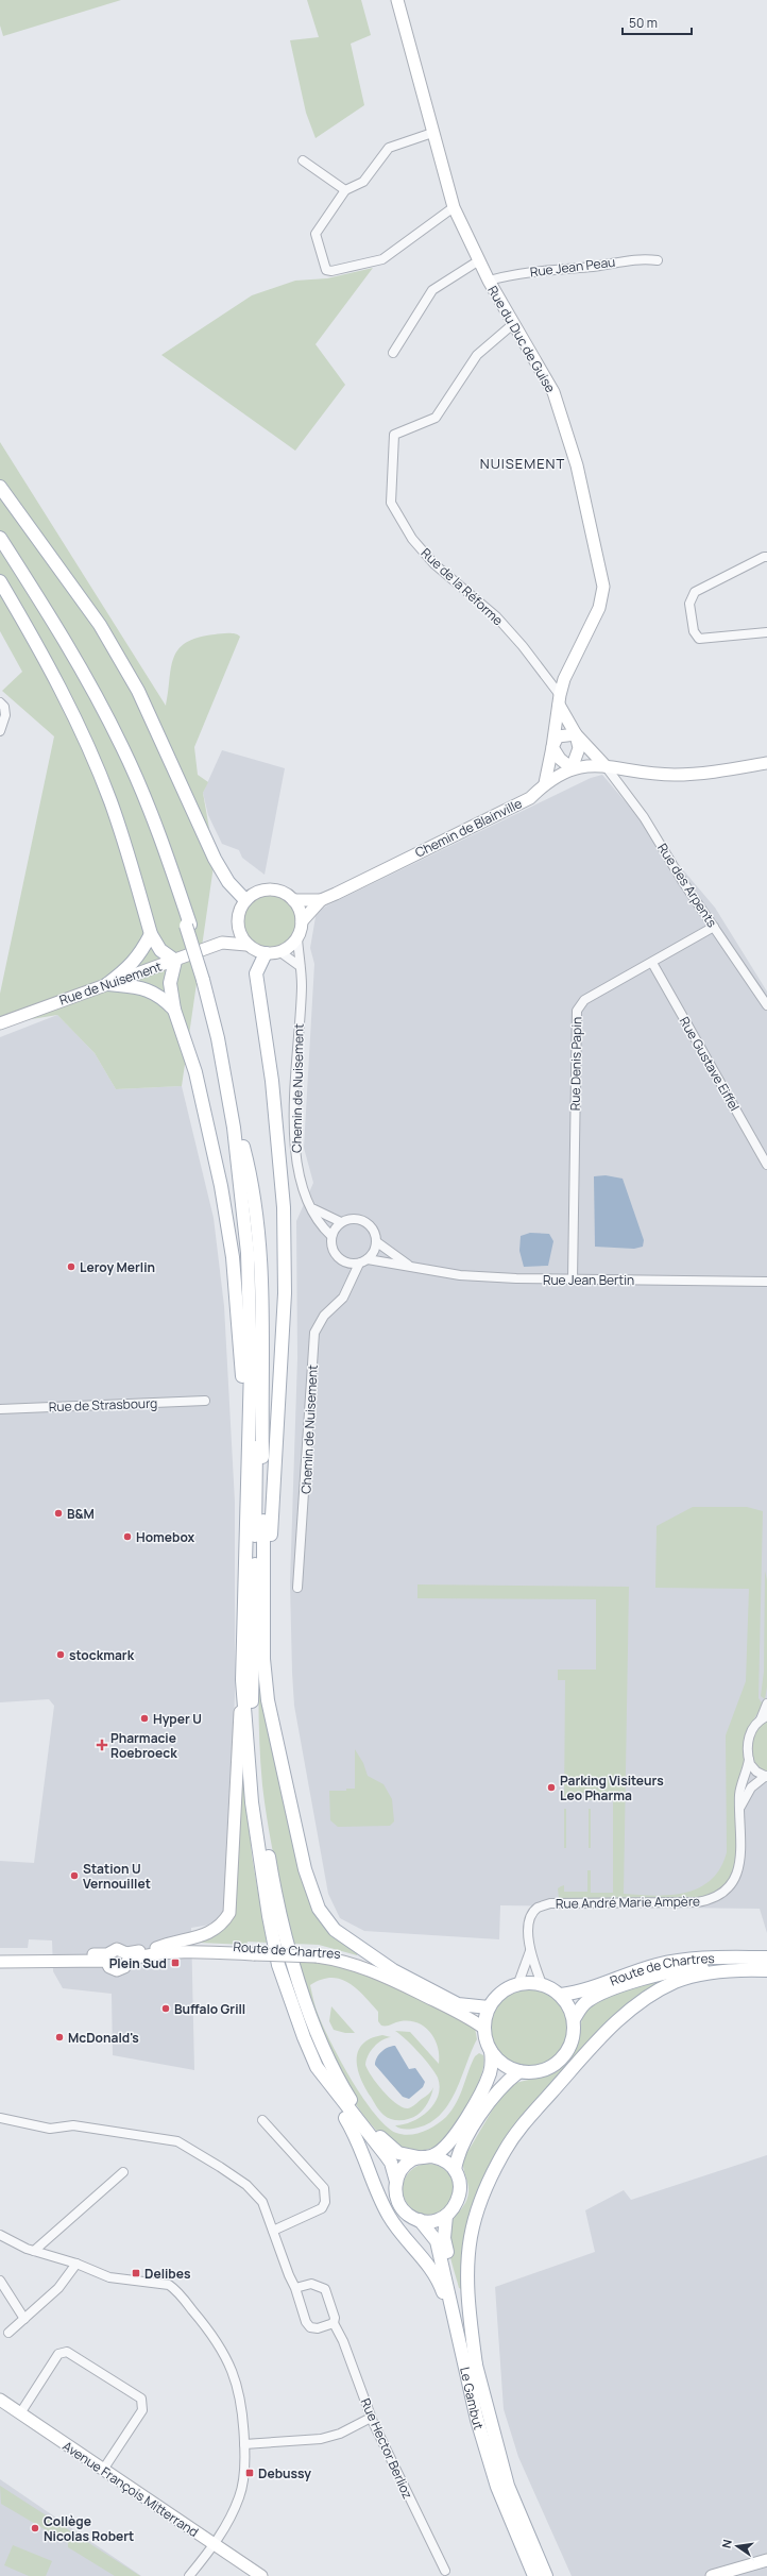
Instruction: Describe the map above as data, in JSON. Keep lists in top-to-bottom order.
{
  "streets": {
    "main road": ["Route de Chartres", "Le Gambut"],
    "street": [
      "Rue Jean Peau",
      "Rue du Duc de Guise",
      "Rue de la Réforme",
      "Chemin de Blainville",
      "Rue des Arpents",
      "Rue de Nuisement",
      "Rue Denis Papin",
      "Rue Gustave Eiffel",
      "Chemin de Nuisement",
      "Rue Jean Bertin",
      "Rue de Strasbourg",
      "Rue André Marie Ampère",
      "Rue Hector Berlioz",
      "Avenue François Mitterrand"
    ]
  },
  "crossings": [
    ["Rue Jean Peau", "Rue du Duc de Guise"],
    ["Rue du Duc de Guise", "Rue de la Réforme"],
    ["Rue du Duc de Guise", "Chemin de Blainville"],
    ["Chemin de Blainville", "Rue des Arpents"],
    ["Chemin de Blainville", "Rue de Nuisement"],
    ["Chemin de Blainville", "Chemin de Nuisement"],
    ["Rue des Arpents", "Rue Denis Papin"],
    ["Rue de Nuisement", "Chemin de Nuisement"],
    ["Rue Denis Papin", "Rue Gustave Eiffel"],
    ["Rue Denis Papin", "Rue Jean Bertin"],
    ["Chemin de Nuisement", "Rue Jean Bertin"],
    ["Rue André Marie Ampère", "Route de Chartres"]
  ],
  "districts": ["NUISEMENT"],
  "places": {
    "other": [
      "Leroy Merlin",
      "B&M",
      "Homebox",
      "stockmark",
      "Hyper U",
      "Parking Visiteurs Leo Pharma",
      "Station U Vernouillet",
      "Buffalo Grill",
      "McDonald's",
      "Collège Nicolas Robert"
    ],
    "health": ["Pharmacie Roebroeck"],
    "transit": ["Plein Sud", "Delibes", "Debussy"]
  },
  "scale_bar": "50 m",
  "north": "left"
}
